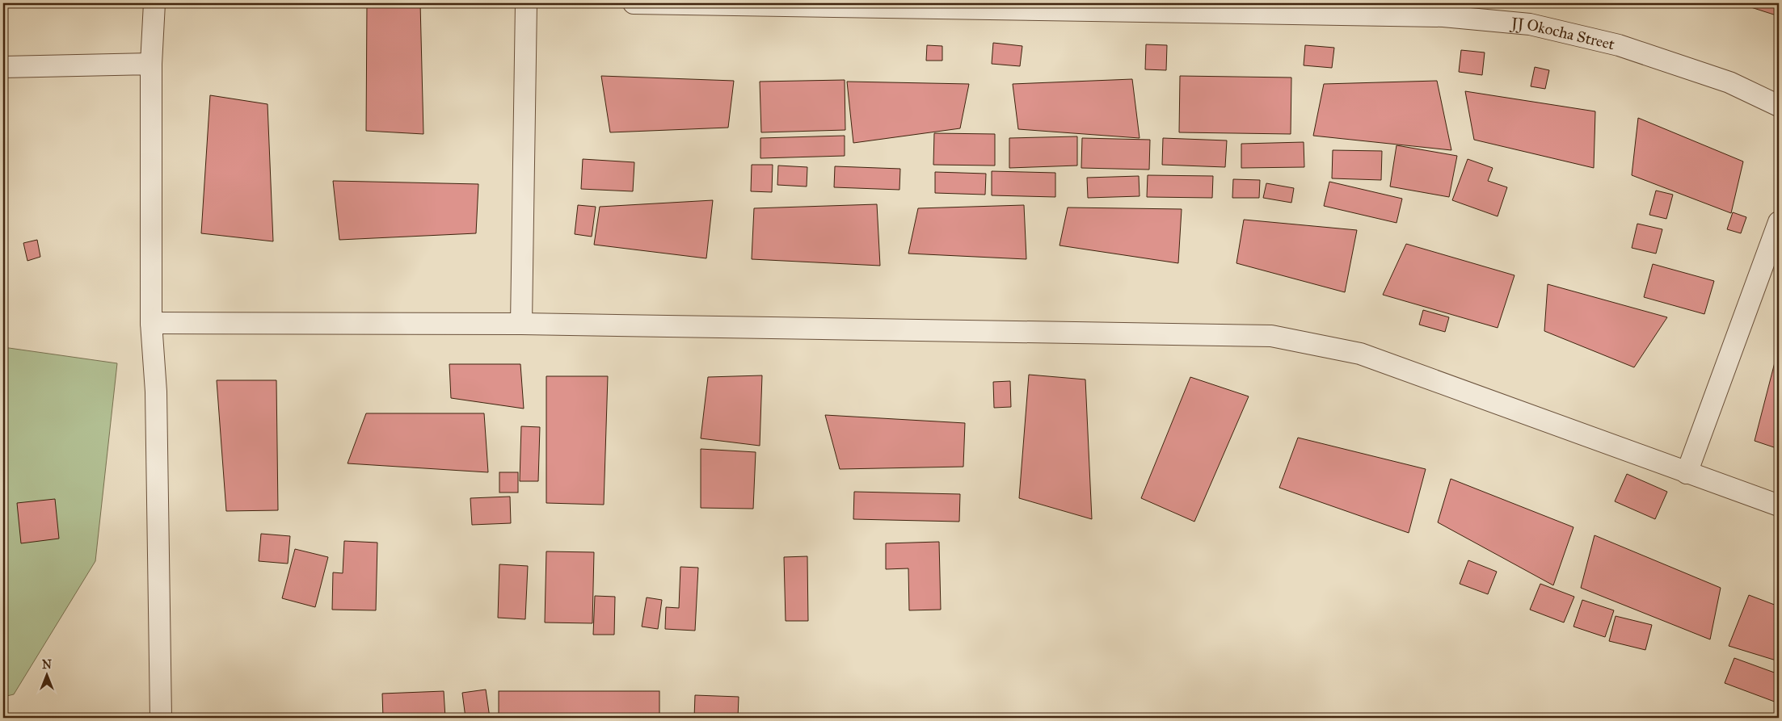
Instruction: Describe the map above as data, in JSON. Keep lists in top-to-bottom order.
{
  "streets": {
    "street": ["JJ Okocha Street"]
  },
  "north": "top"
}
